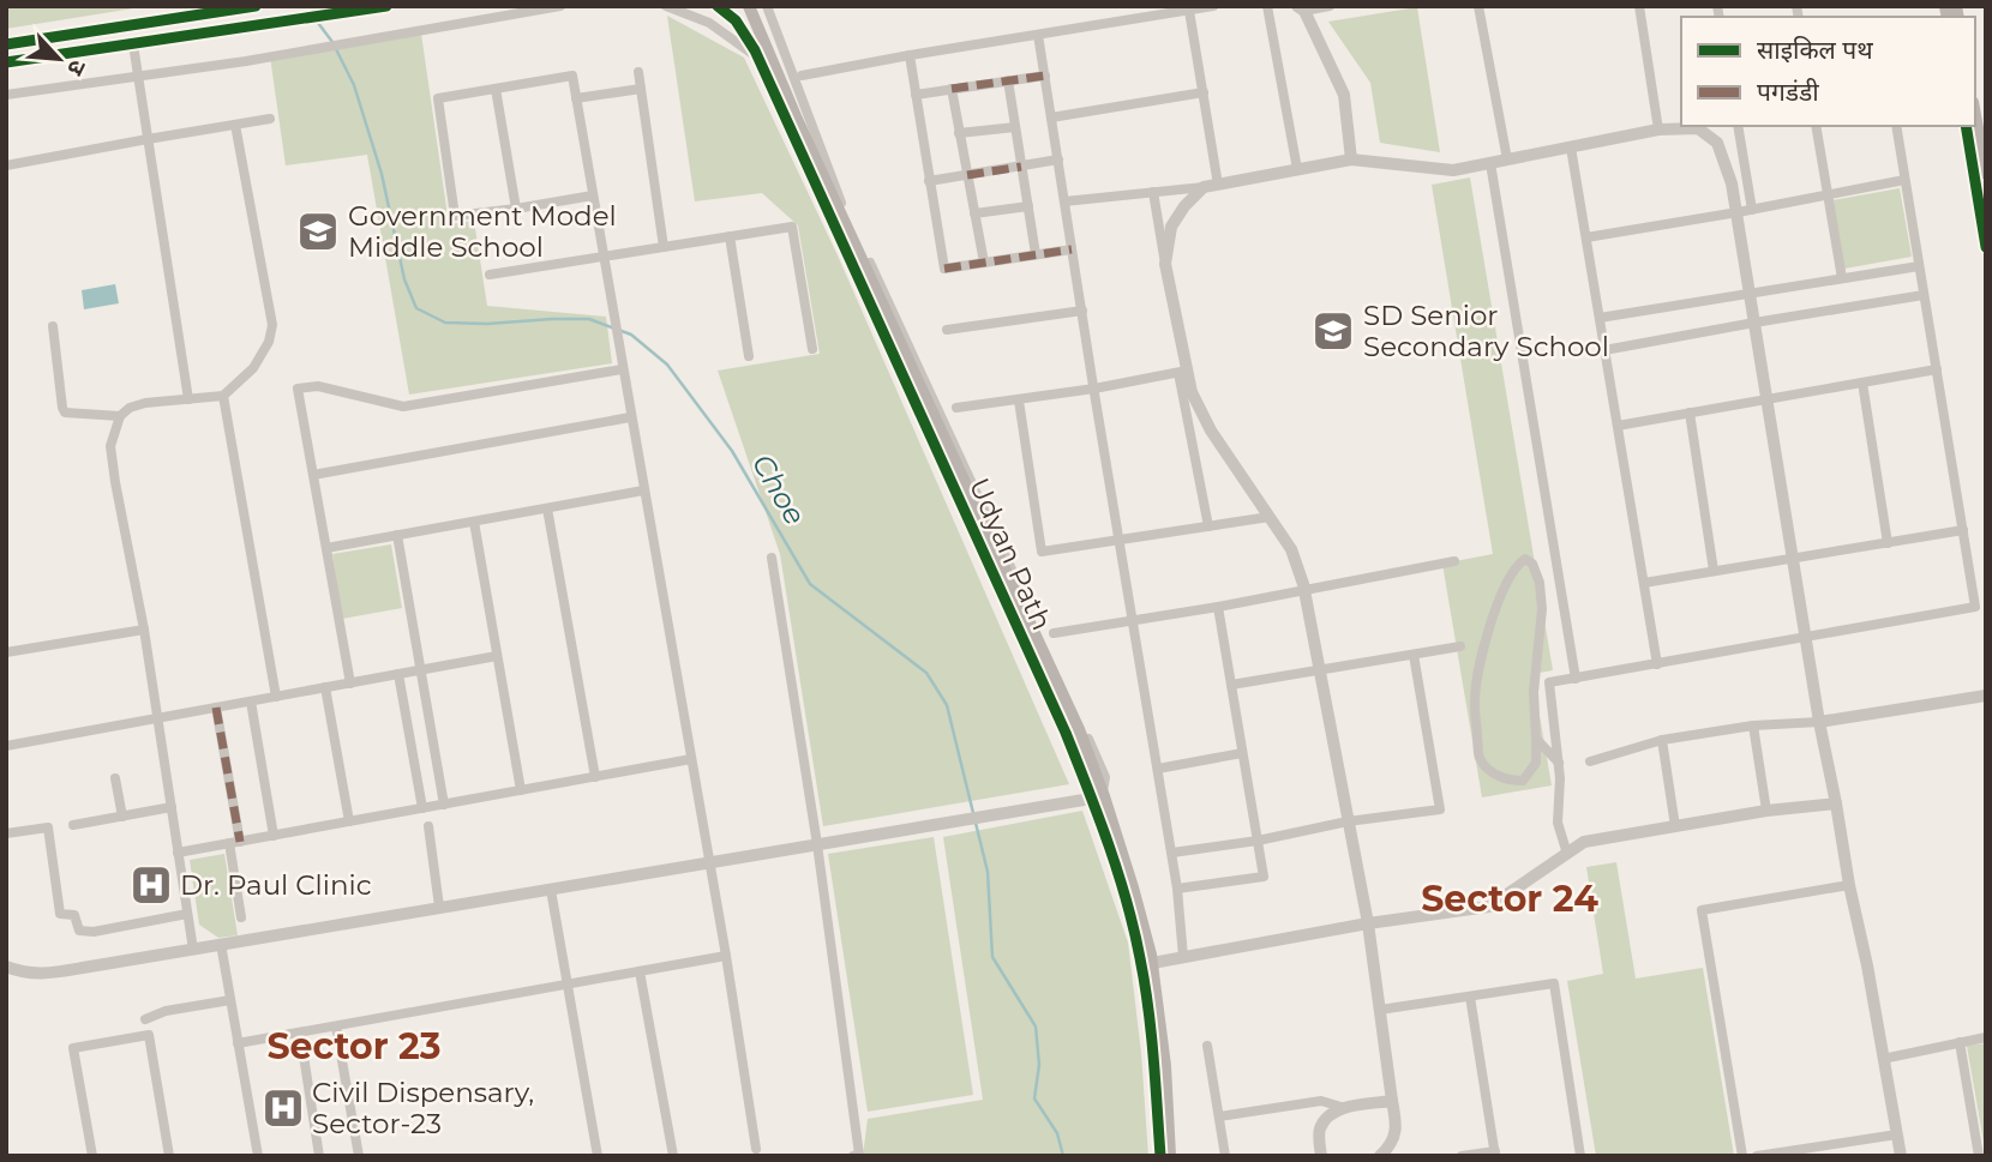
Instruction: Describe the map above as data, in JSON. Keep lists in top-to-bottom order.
{
  "streets": {
    "main road": ["Udyan Path"]
  },
  "districts": ["Sector 24", "Sector 23"],
  "water": ["Choe"],
  "places": {
    "school or university": ["Government Model Middle School", "SD Senior Secondary School"],
    "hospital": ["Dr. Paul Clinic", "Civil Dispensary, Sector-23"]
  },
  "legend": ["साइकिल पथ", "पगडंडी"],
  "north": "bottom right"
}
